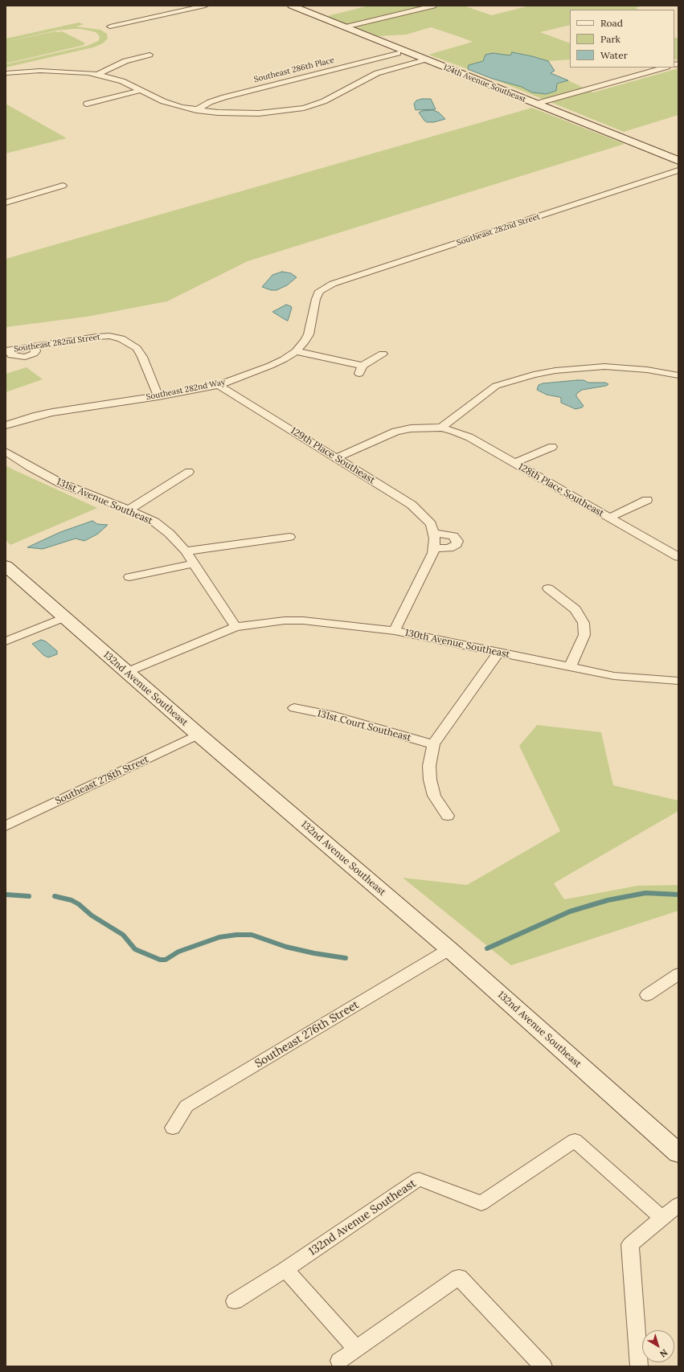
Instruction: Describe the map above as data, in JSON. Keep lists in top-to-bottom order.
{
  "streets": {
    "street": [
      "Southeast 286th Place",
      "124th Avenue Southeast",
      "Southeast 282nd Street",
      "Southeast 282nd Way",
      "129th Place Southeast",
      "128th Place Southeast",
      "131st Avenue Southeast",
      "130th Avenue Southeast",
      "132nd Avenue Southeast",
      "131st Court Southeast",
      "Southeast 278th Street",
      "Southeast 276th Street"
    ]
  },
  "crossings": [
    ["Southeast 282nd Street", "Southeast 282nd Way"],
    ["Southeast 282nd Way", "129th Place Southeast"],
    ["129th Place Southeast", "128th Place Southeast"],
    ["129th Place Southeast", "130th Avenue Southeast"],
    ["131st Avenue Southeast", "130th Avenue Southeast"],
    ["130th Avenue Southeast", "132nd Avenue Southeast"],
    ["132nd Avenue Southeast", "Southeast 278th Street"],
    ["132nd Avenue Southeast", "Southeast 276th Street"]
  ],
  "legend": ["Road", "Park", "Water"],
  "north": "bottom right"
}
